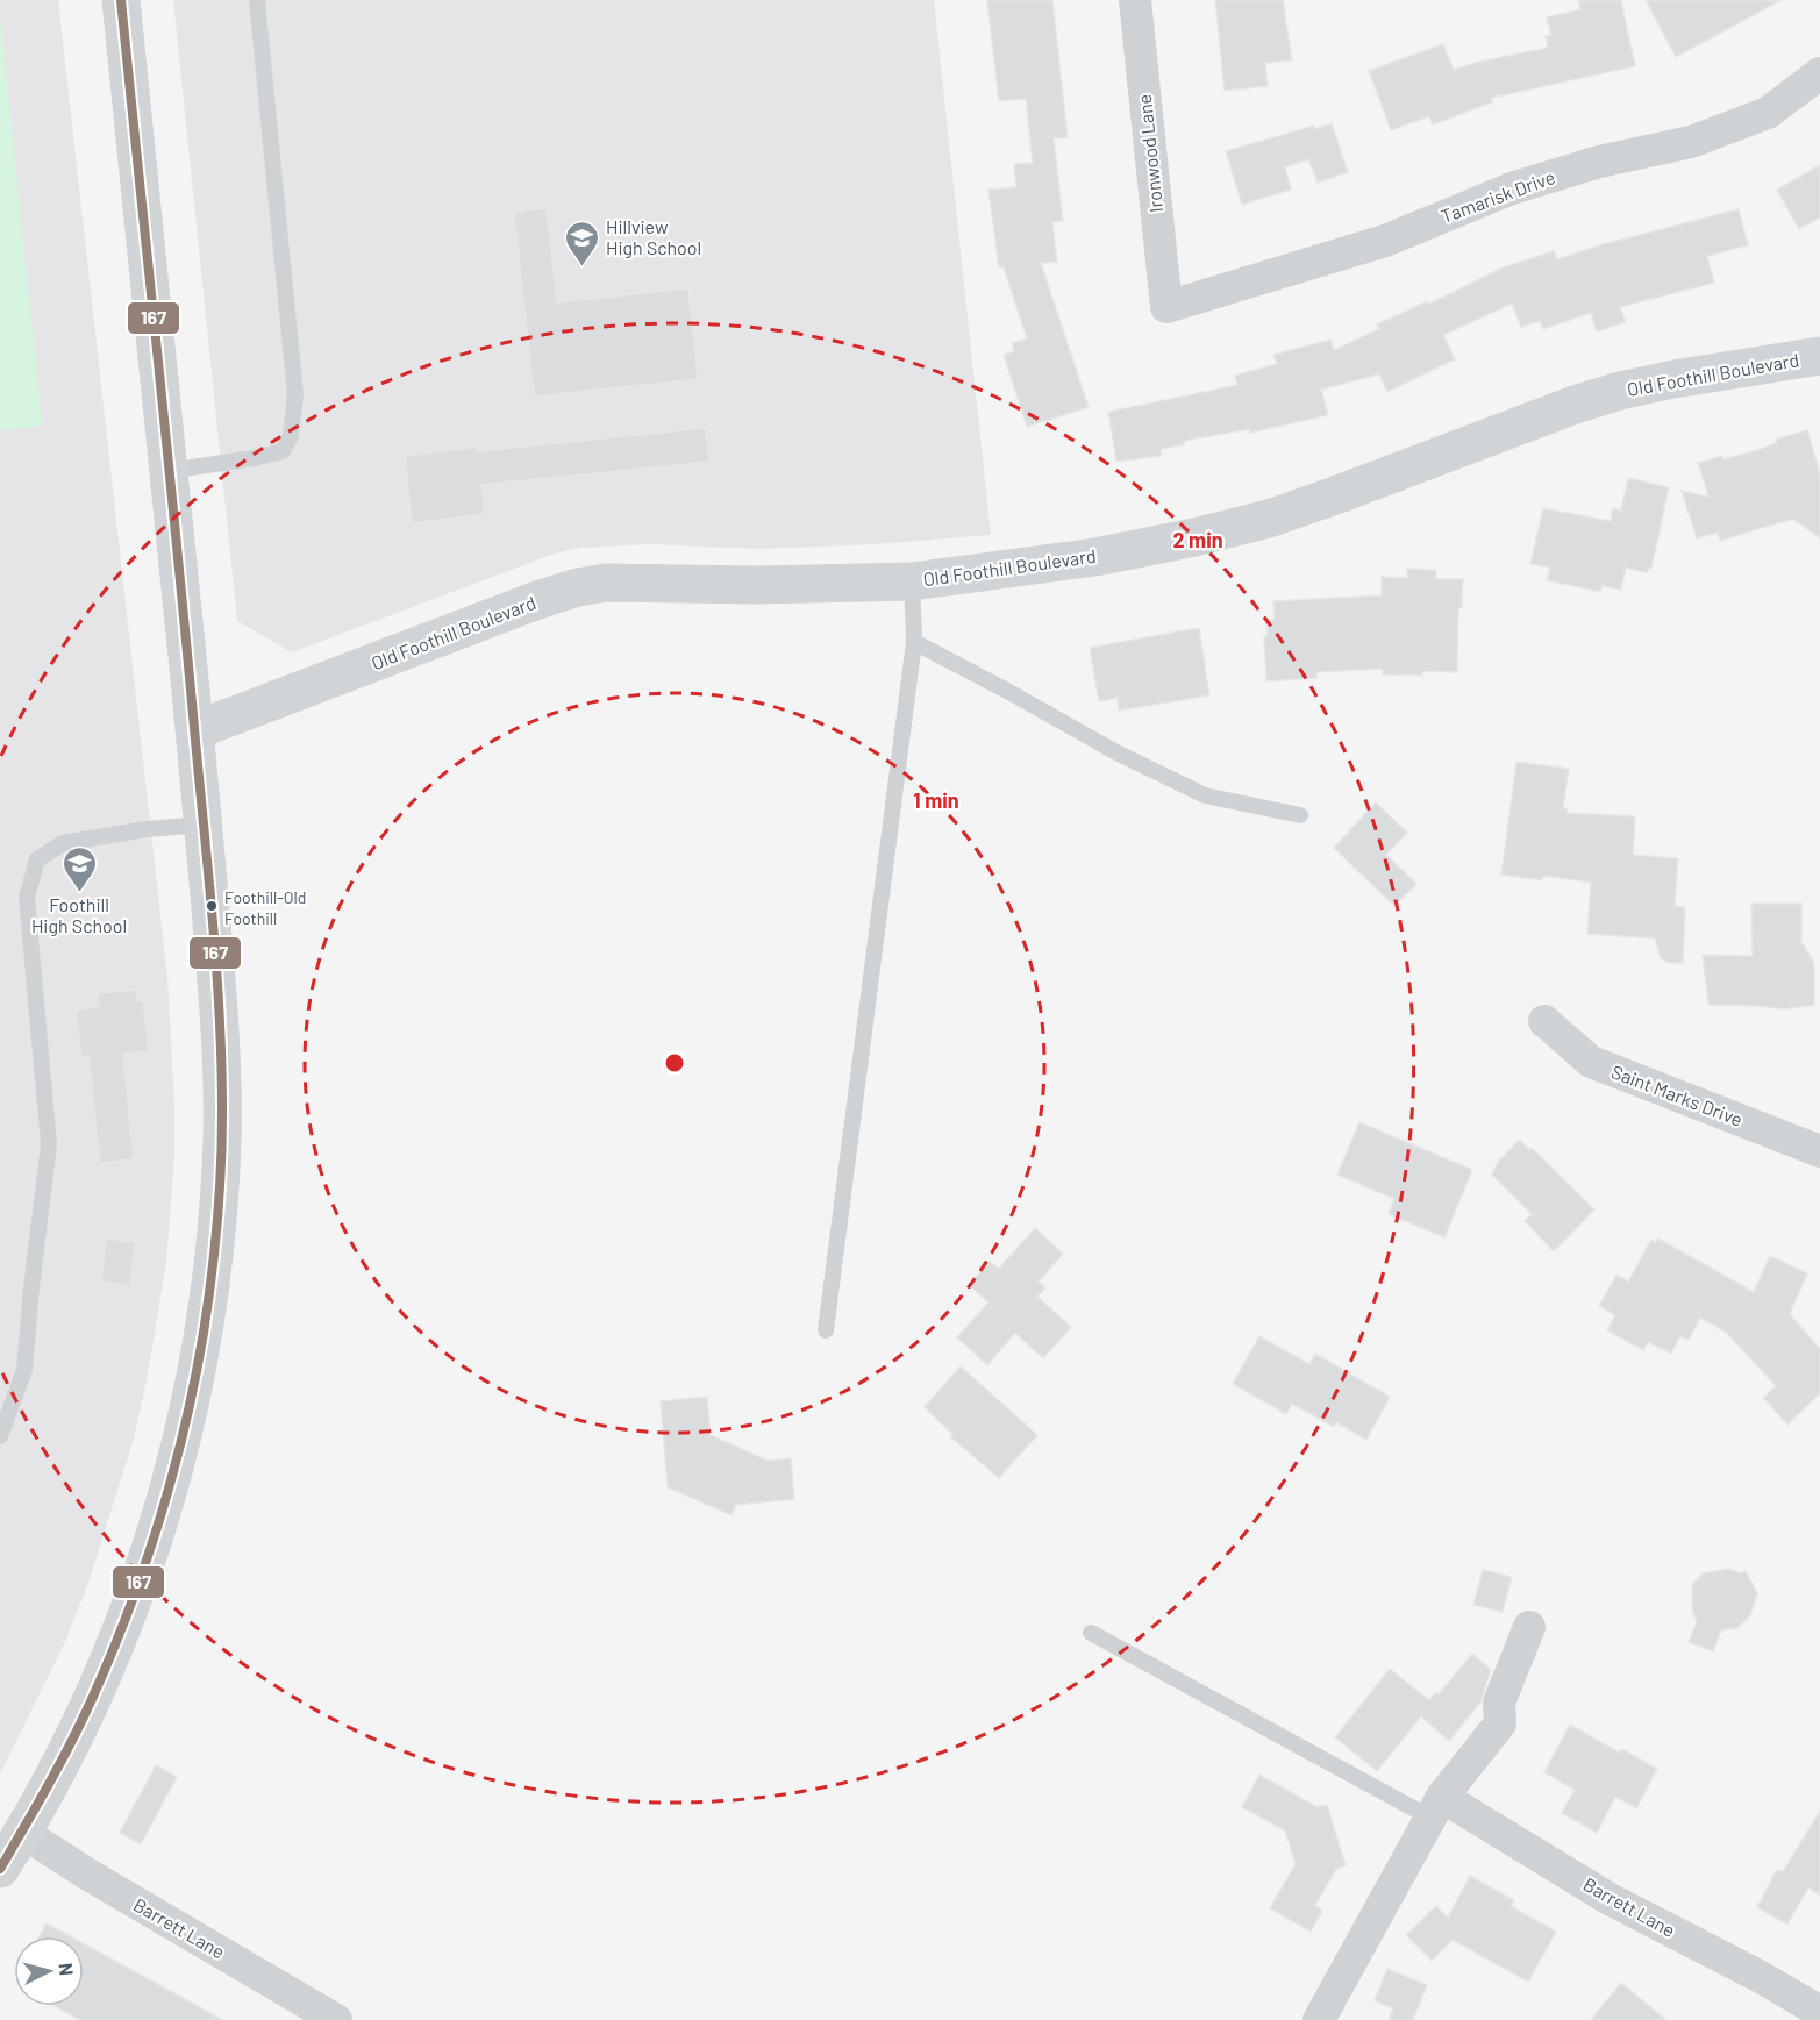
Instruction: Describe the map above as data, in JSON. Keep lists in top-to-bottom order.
{
  "streets": {
    "street": [
      "Ironwood Lane",
      "Tamarisk Drive",
      "Old Foothill Boulevard",
      "Saint Marks Drive",
      "Barrett Lane"
    ]
  },
  "crossings": [
    ["Ironwood Lane", "Tamarisk Drive"]
  ],
  "places": {
    "school or university": ["Hillview High School", "Foothill High School"],
    "other": ["Foothill-Old Foothill"]
  },
  "lines": ["transit line 167"],
  "north": "right",
  "rings": ["2 min", "1 min"]
}
